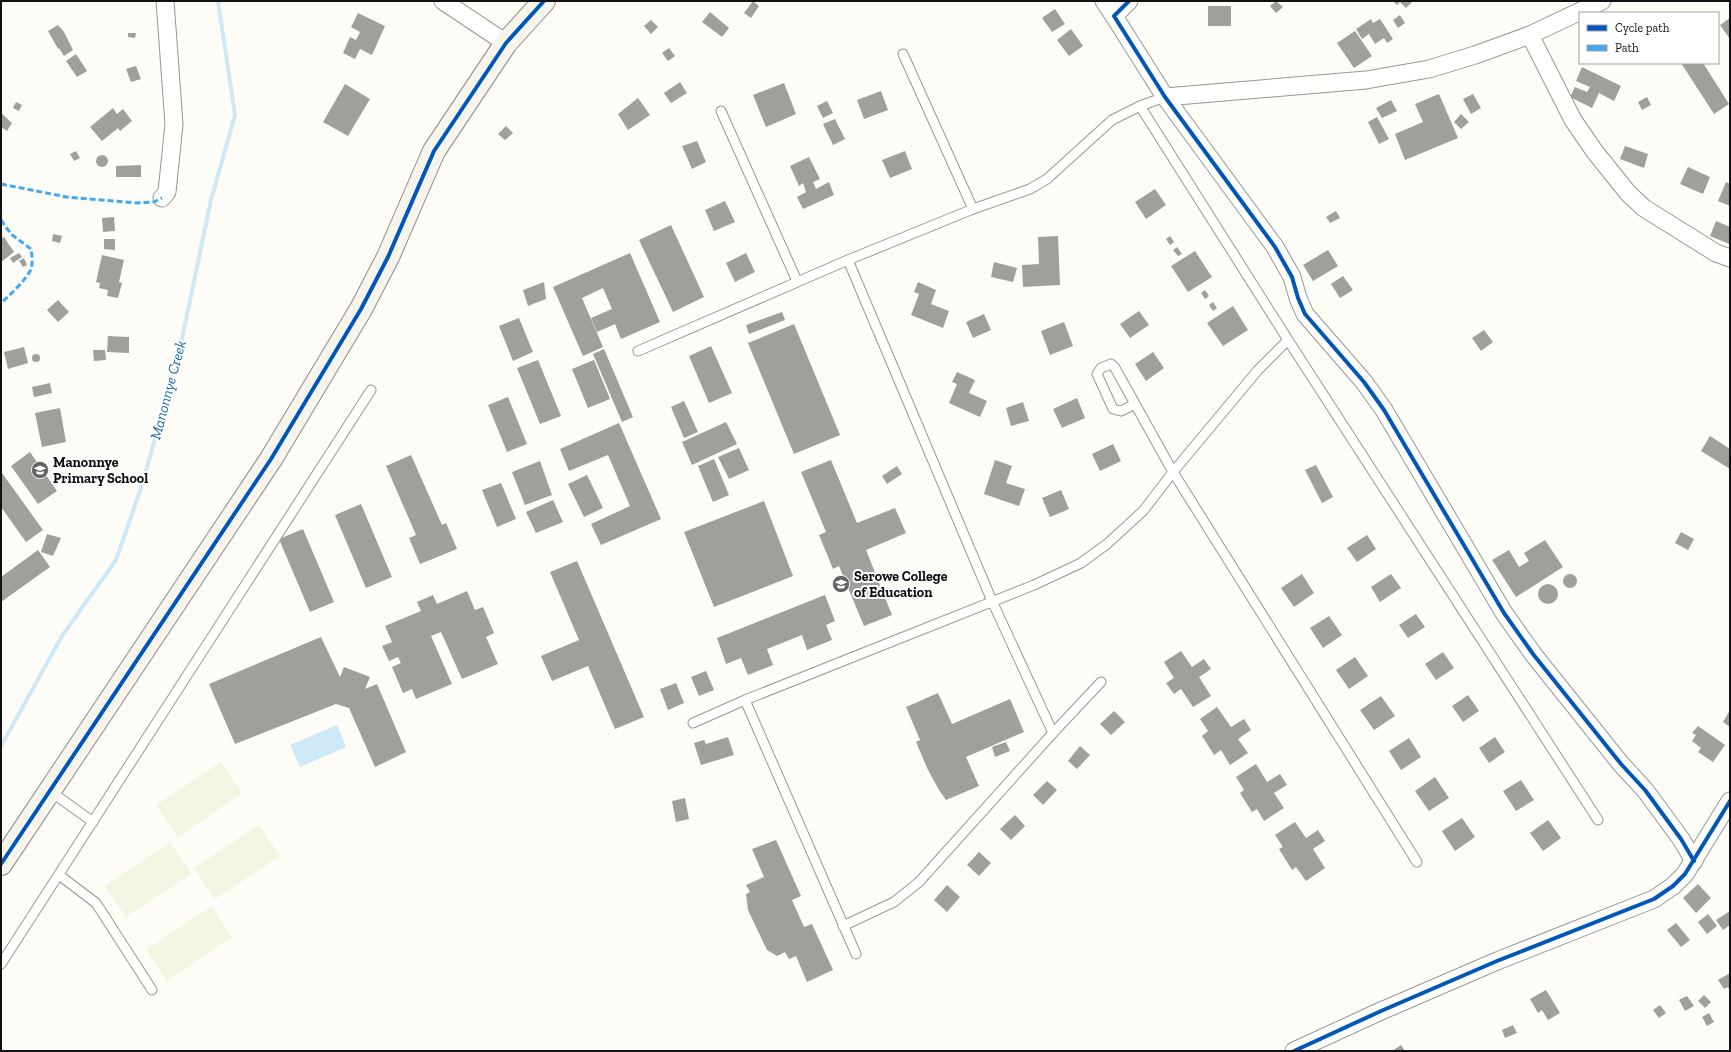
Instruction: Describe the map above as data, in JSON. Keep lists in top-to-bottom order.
{
  "water": ["Manonnye Creek"],
  "places": {
    "school or university": ["Manonnye Primary School", "Serowe College of Education"]
  },
  "legend": ["Cycle path", "Path"]
}
